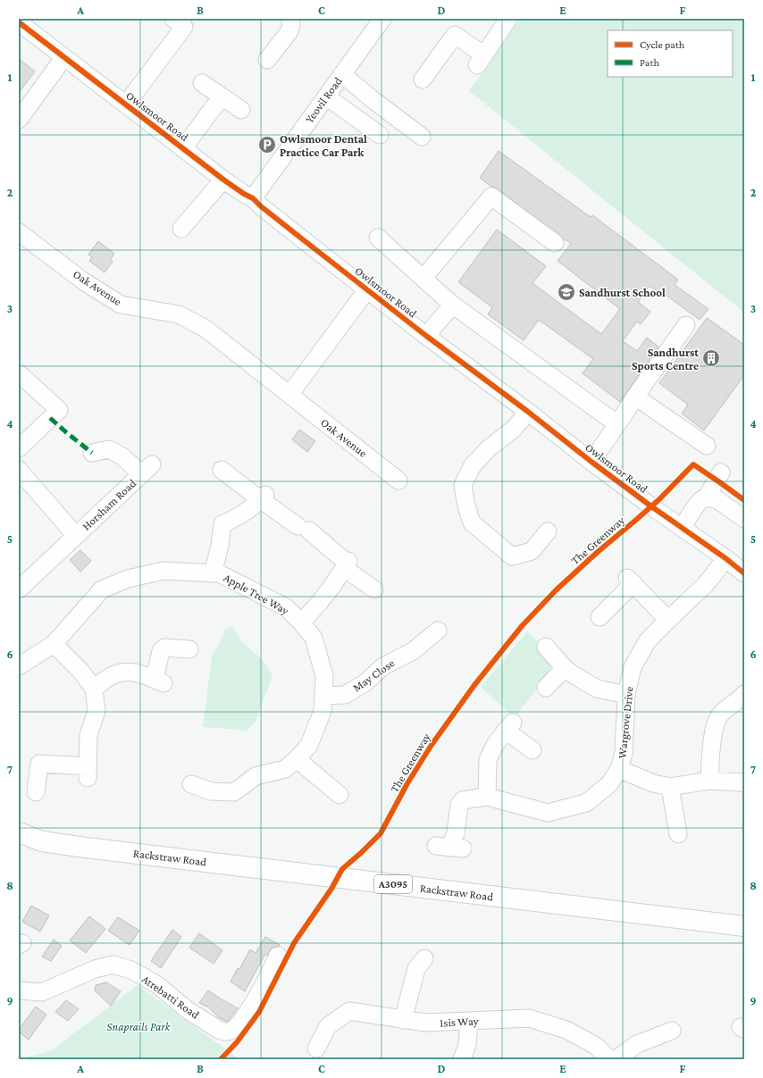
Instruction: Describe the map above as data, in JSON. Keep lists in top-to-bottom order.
{
  "streets": {
    "main road": ["Rackstraw Road", "A3095"],
    "street": [
      "Yeovil Road",
      "Owlsmoor Road",
      "Oak Avenue",
      "Horsham Road",
      "Apple Tree Way",
      "May Close",
      "Wargrove Drive",
      "Atrebatti Road",
      "Isis Way"
    ],
    "cycle path": ["The Greenway"]
  },
  "crossings": [
    ["Yeovil Road", "Owlsmoor Road"],
    ["Owlsmoor Road", "Wargrove Drive"],
    ["Apple Tree Way", "May Close"]
  ],
  "parks": ["Snaprails Park"],
  "places": {
    "parking": ["Owlsmoor Dental Practice Car Park"],
    "school or university": ["Sandhurst School"],
    "building": ["Sandhurst Sports Centre"]
  },
  "legend": ["Cycle path", "Path"],
  "grid": {
    "columns": [
      "A",
      "B",
      "C",
      "D",
      "E",
      "F"
    ],
    "rows": [
      "1",
      "2",
      "3",
      "4",
      "5",
      "6",
      "7",
      "8",
      "9"
    ]
  }
}
